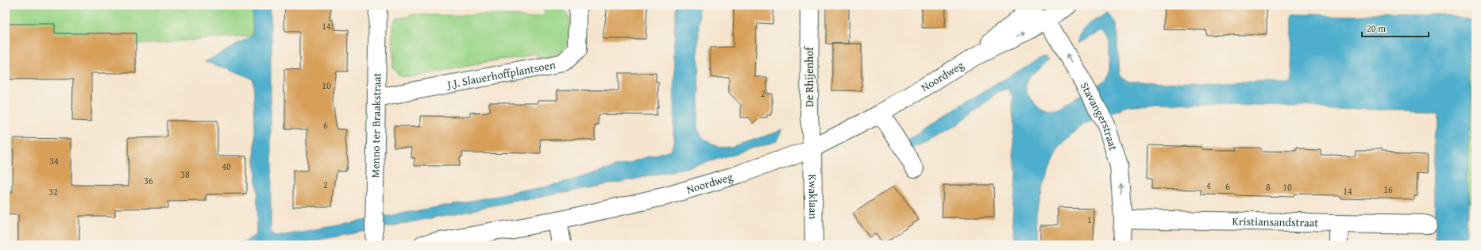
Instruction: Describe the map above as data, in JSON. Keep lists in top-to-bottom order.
{
  "streets": {
    "street": [
      "J.J. Slauerhoffplantsoen",
      "Noordweg",
      "De Rhijenhof",
      "Stavangerstraat",
      "Menno ter Braakstraat",
      "Kwaklaan",
      "Kristiansandstraat"
    ]
  },
  "crossings": [
    ["J.J. Slauerhoffplantsoen", "Menno ter Braakstraat"],
    ["Noordweg", "De Rhijenhof"],
    ["Noordweg", "Stavangerstraat"],
    ["Noordweg", "Kwaklaan"],
    ["De Rhijenhof", "Kwaklaan"],
    ["Stavangerstraat", "Kristiansandstraat"]
  ],
  "one_way": ["Stavangerstraat"],
  "house_numbers": [
    "14",
    "10",
    "2",
    "6",
    "34",
    "40",
    "38",
    "36",
    "2",
    "4",
    "6",
    "8",
    "10",
    "16",
    "14",
    "32",
    "1"
  ],
  "scale_bar": "20 m"
}
